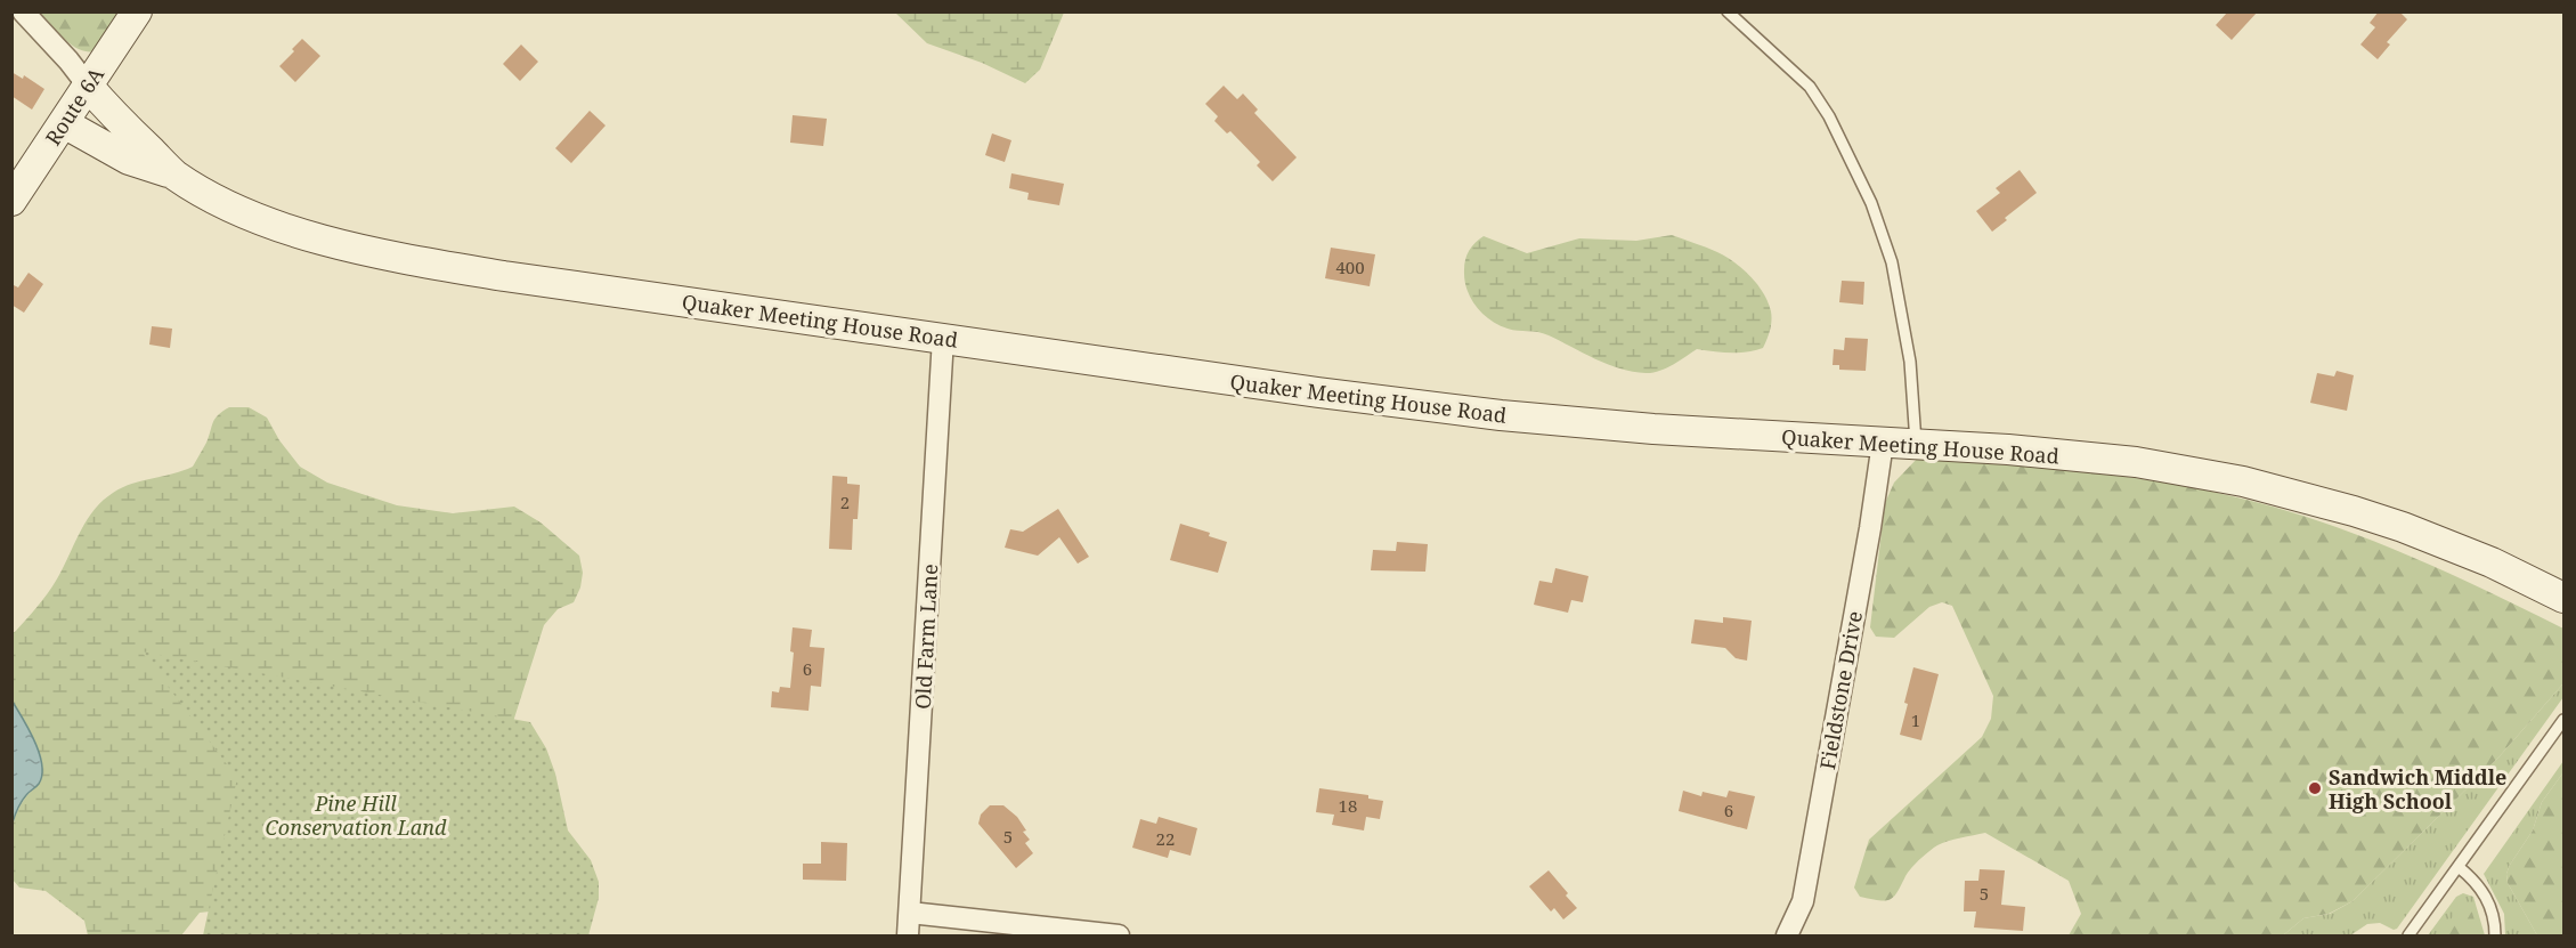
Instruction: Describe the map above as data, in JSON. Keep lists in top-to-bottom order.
{
  "streets": {
    "main road": ["Route 6A", "Quaker Meeting House Road"],
    "street": ["Old Farm Lane", "Fieldstone Drive"]
  },
  "crossings": [
    ["Route 6A", "Quaker Meeting House Road"],
    ["Quaker Meeting House Road", "Old Farm Lane"],
    ["Quaker Meeting House Road", "Fieldstone Drive"]
  ],
  "parks": ["Pine Hill Conservation Land"],
  "places": ["Sandwich Middle High School"],
  "house_numbers": [
    "400",
    "2",
    "6",
    "1",
    "18",
    "6",
    "5",
    "22",
    "5"
  ]
}
